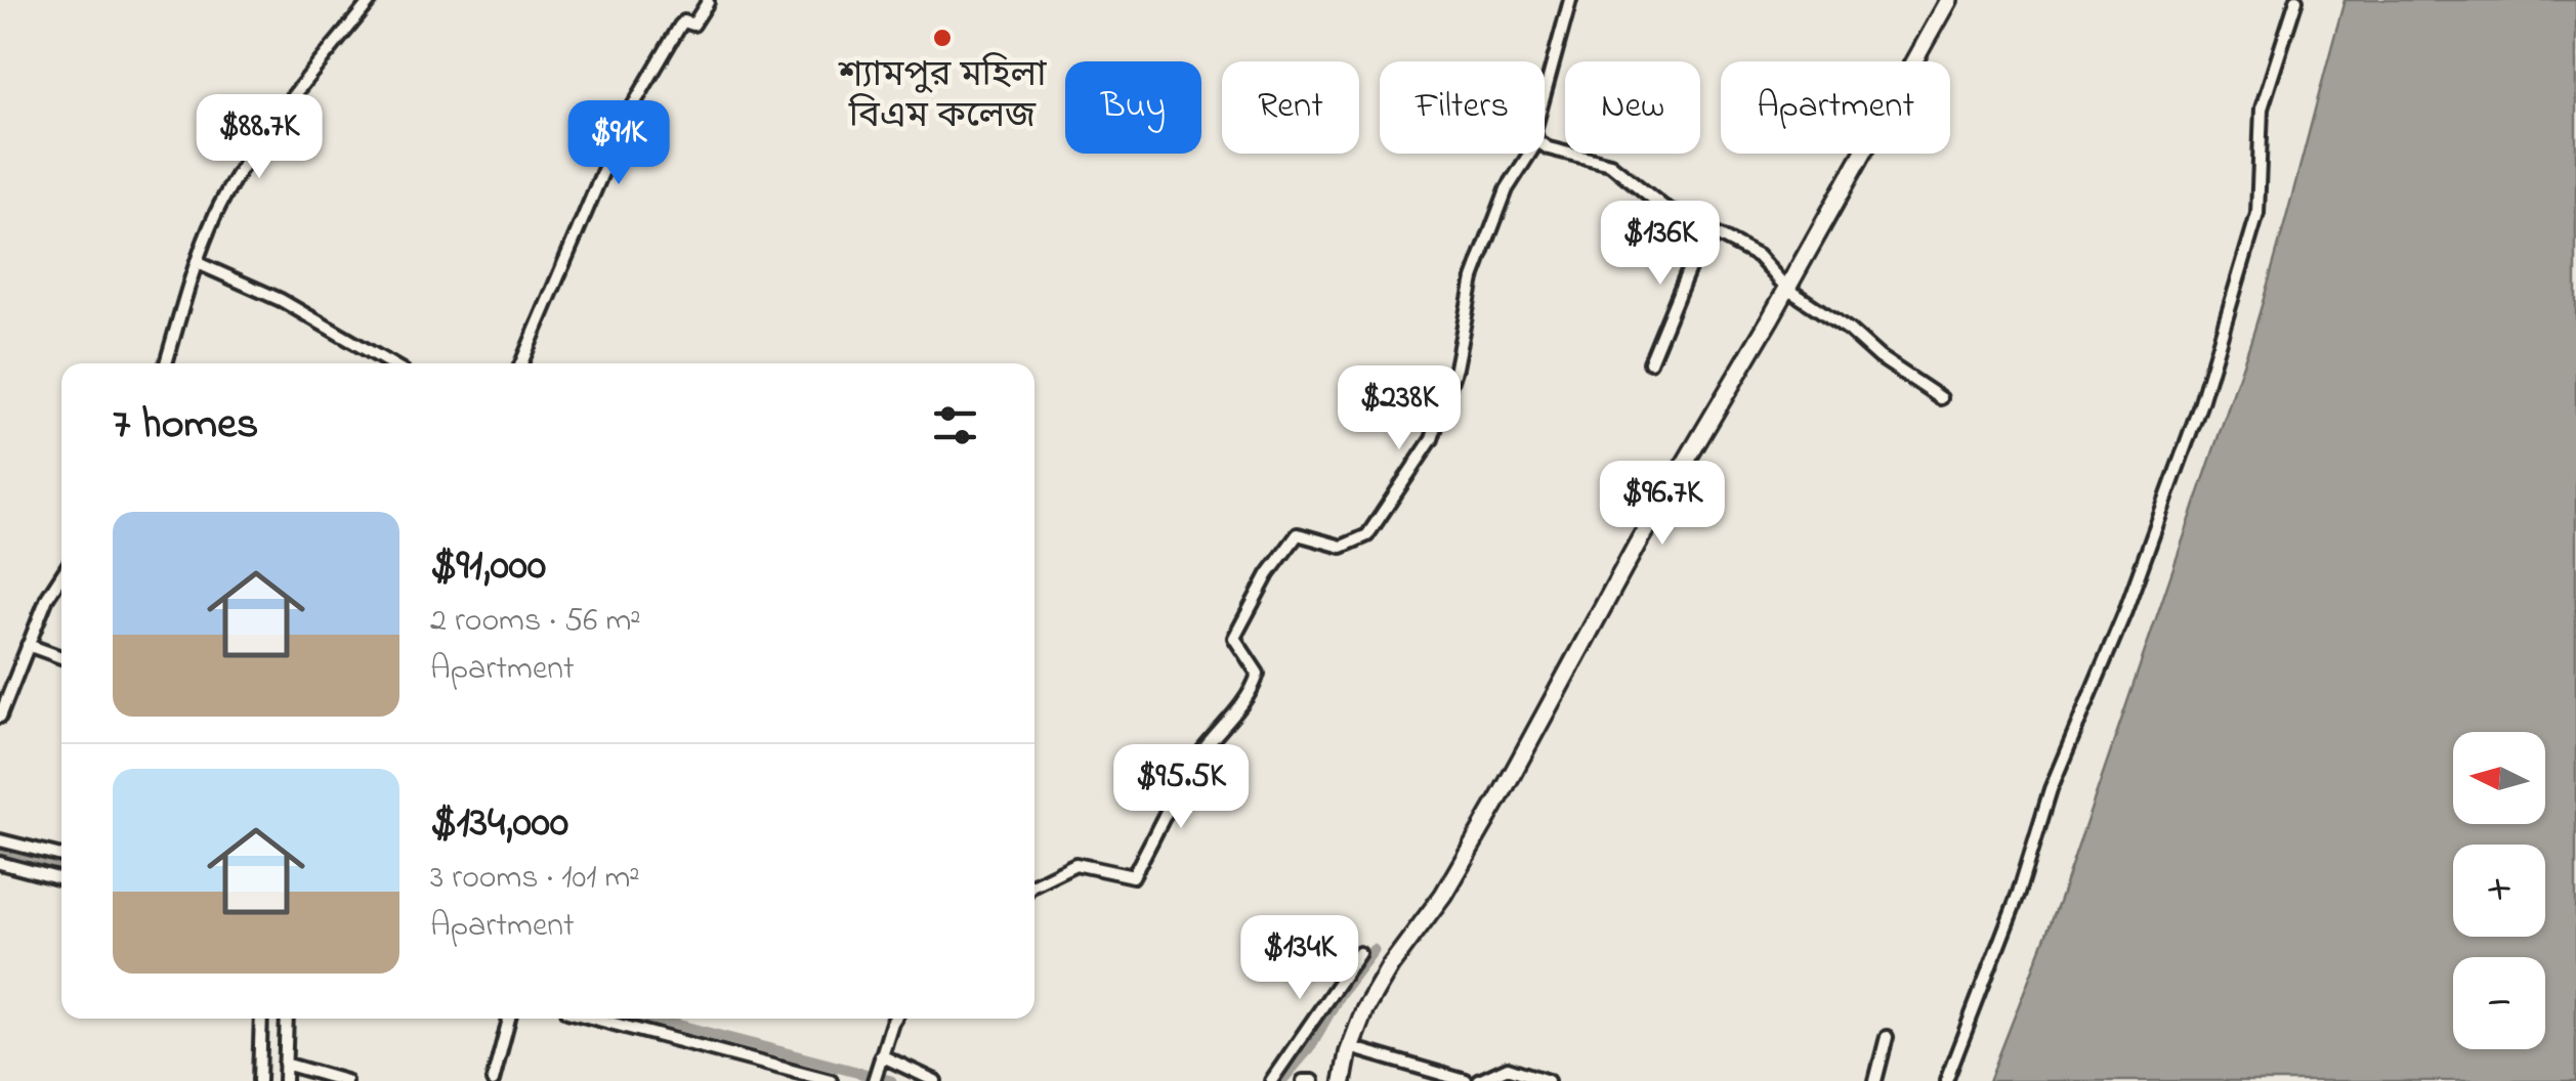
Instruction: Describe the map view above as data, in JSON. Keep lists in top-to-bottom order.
{
  "places": ["শ্যামপুর মহিলা বিএম কলেজ"],
  "north": "left",
  "page": {
    "chip": [
      "Buy",
      "Rent",
      "Filters",
      "New",
      "Apartment"
    ],
    "price": [
      "$88.7K",
      "$91K",
      "$136K",
      "$238K",
      "$96.7K",
      "$95.5K",
      "$134K"
    ],
    "heading": "7 homes",
    "list": [
      {
        "name": "$91,000",
        "note": "2 rooms · 56 m² · Apartment"
      },
      {
        "name": "$134,000",
        "note": "3 rooms · 101 m² · Apartment"
      }
    ],
    "map_buttons": ["+", "−"]
  }
}
